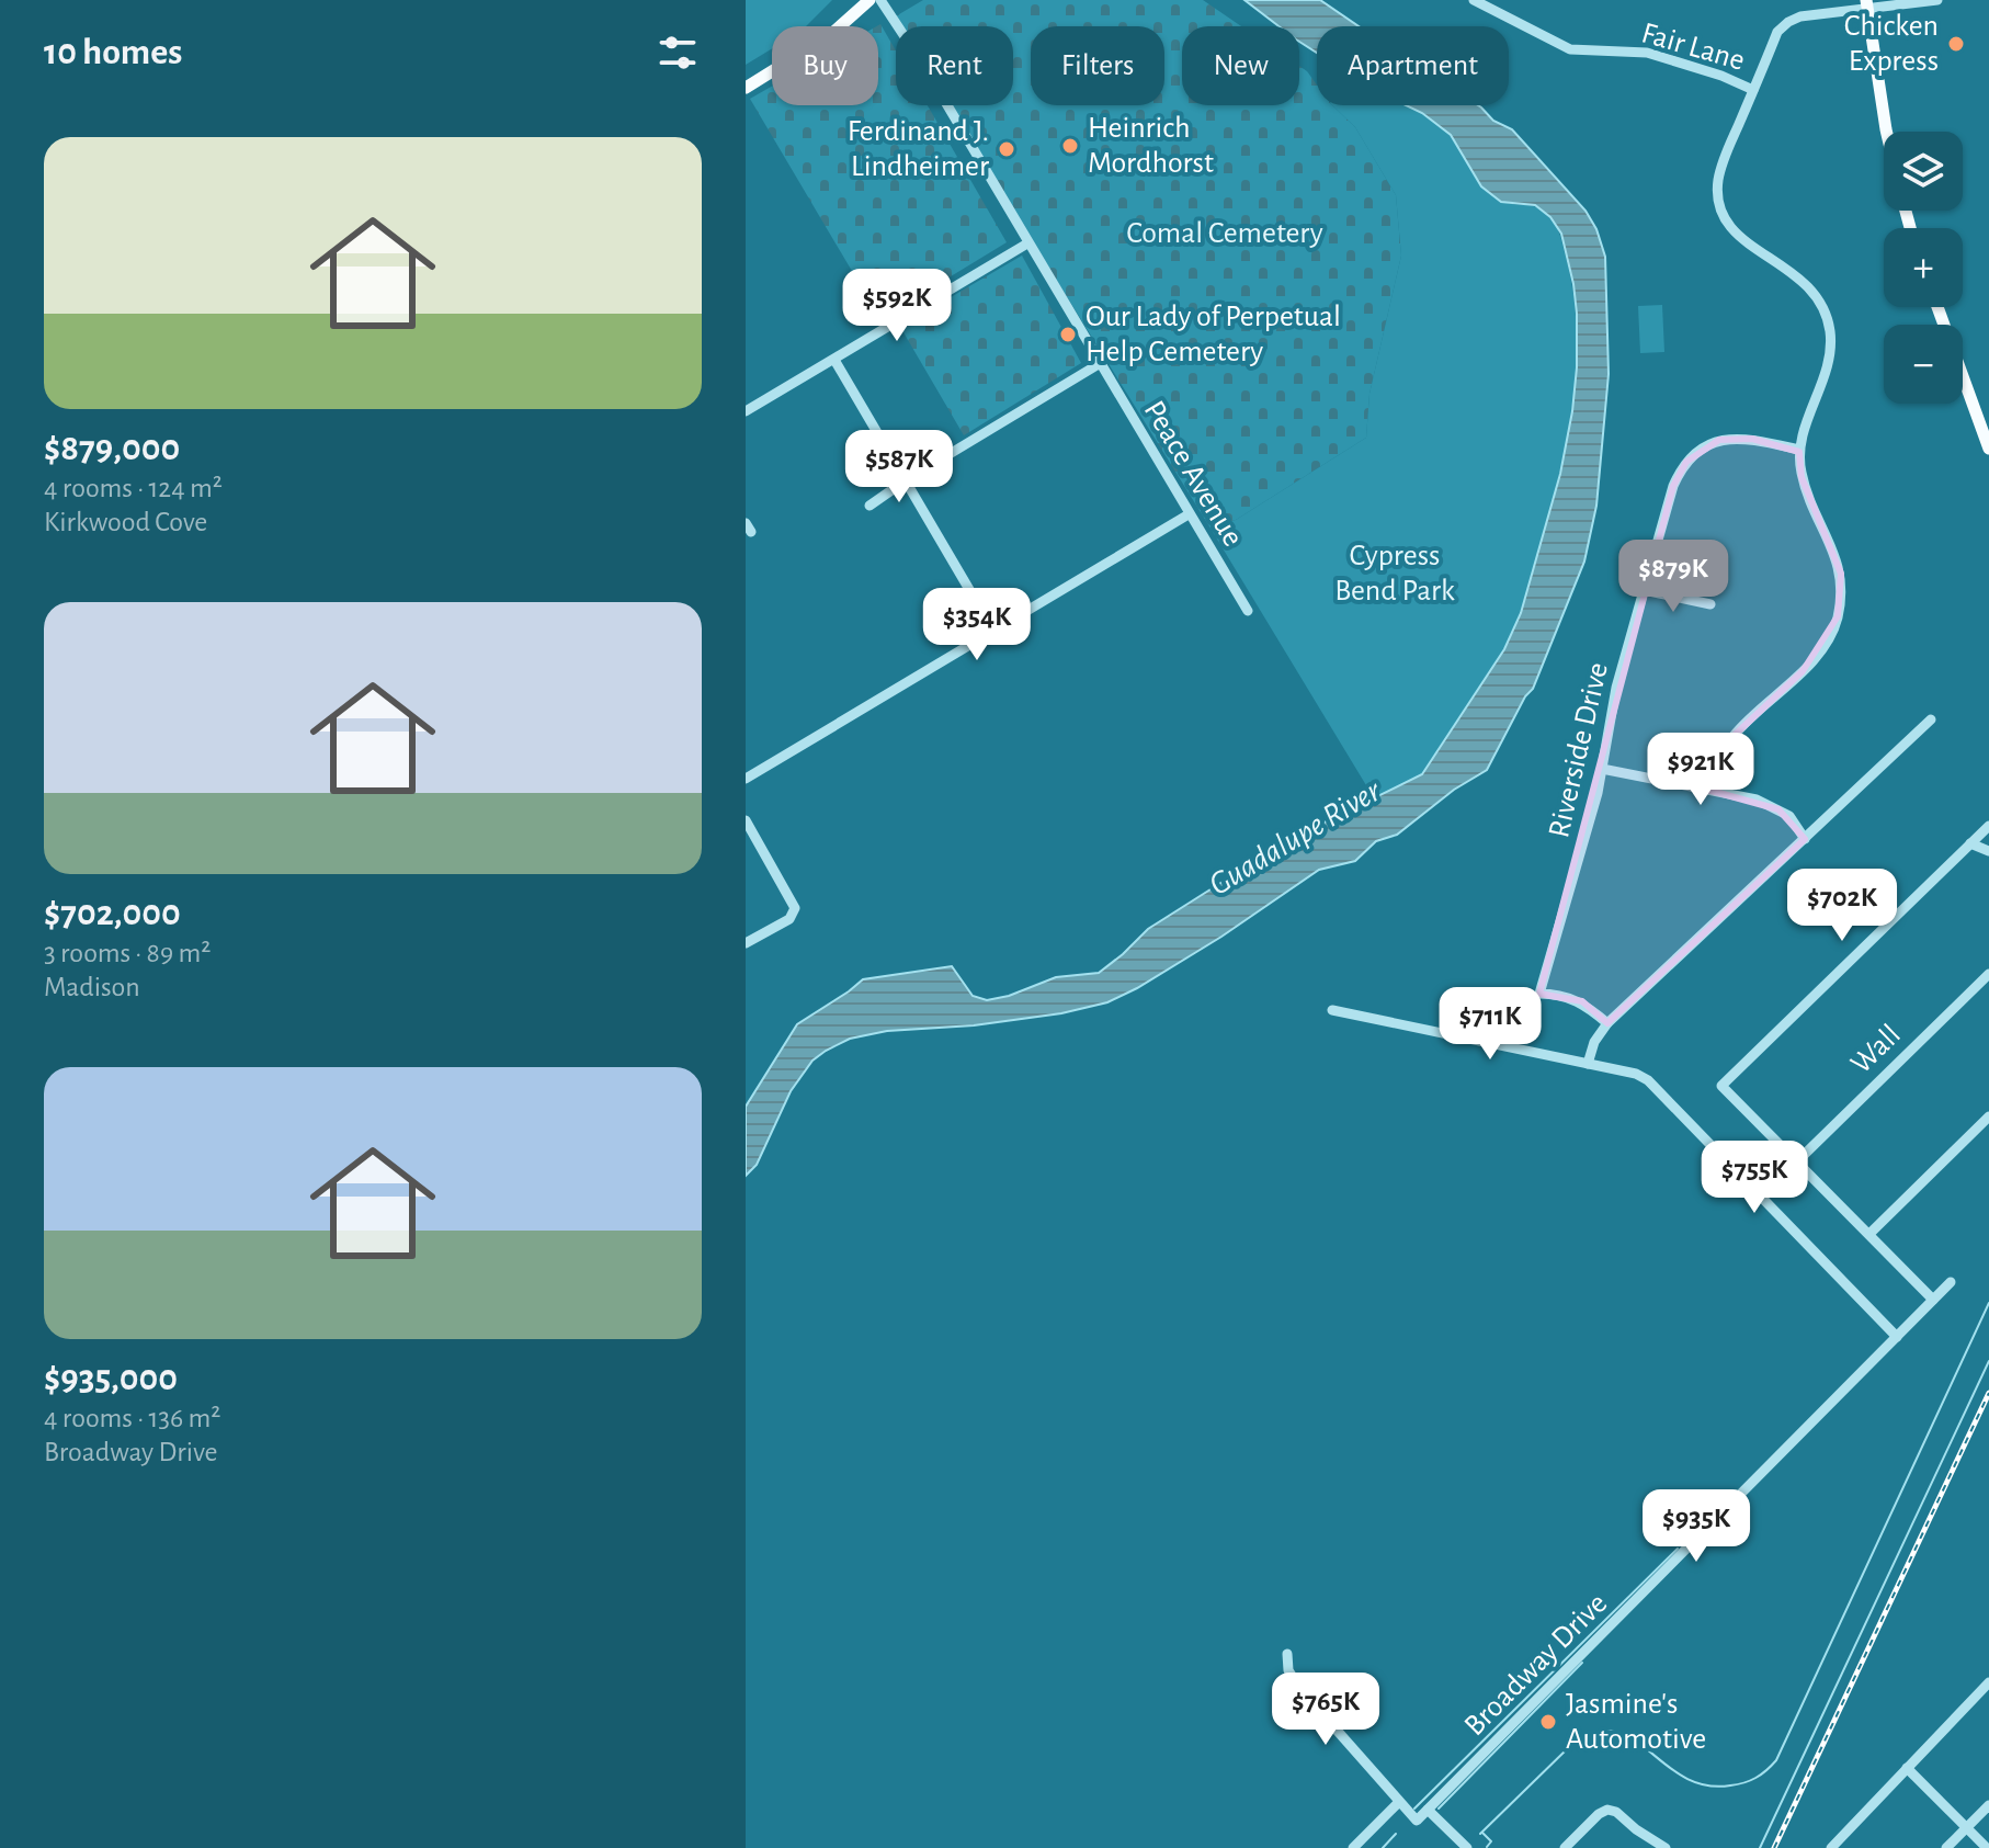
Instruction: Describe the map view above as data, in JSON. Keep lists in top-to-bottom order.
{
  "streets": {
    "street": [
      "Fair Lane",
      "Peace Avenue",
      "Riverside Drive",
      "Wall",
      "Broadway Drive"
    ]
  },
  "water": ["Guadalupe River"],
  "parks": ["Comal Cemetery", "Cypress Bend Park"],
  "places": [
    "Chicken Express",
    "Heinrich Mordhorst",
    "Ferdinand J. Lindheimer",
    "Our Lady of Perpetual Help Cemetery",
    "Jasmine's Automotive"
  ],
  "page": {
    "heading": "10 homes",
    "chip": [
      "Buy",
      "Rent",
      "Filters",
      "New",
      "Apartment"
    ],
    "list": [
      {
        "name": "$879,000",
        "note": "4 rooms · 124 m² · Kirkwood Cove"
      },
      {
        "name": "$702,000",
        "note": "3 rooms · 89 m² · Madison"
      },
      {
        "name": "$935,000",
        "note": "4 rooms · 136 m² · Broadway Drive"
      }
    ],
    "map_buttons": ["+", "−"],
    "price": [
      "$592K",
      "$587K",
      "$879K",
      "$354K",
      "$921K",
      "$702K",
      "$711K",
      "$755K",
      "$935K",
      "$765K"
    ]
  }
}
